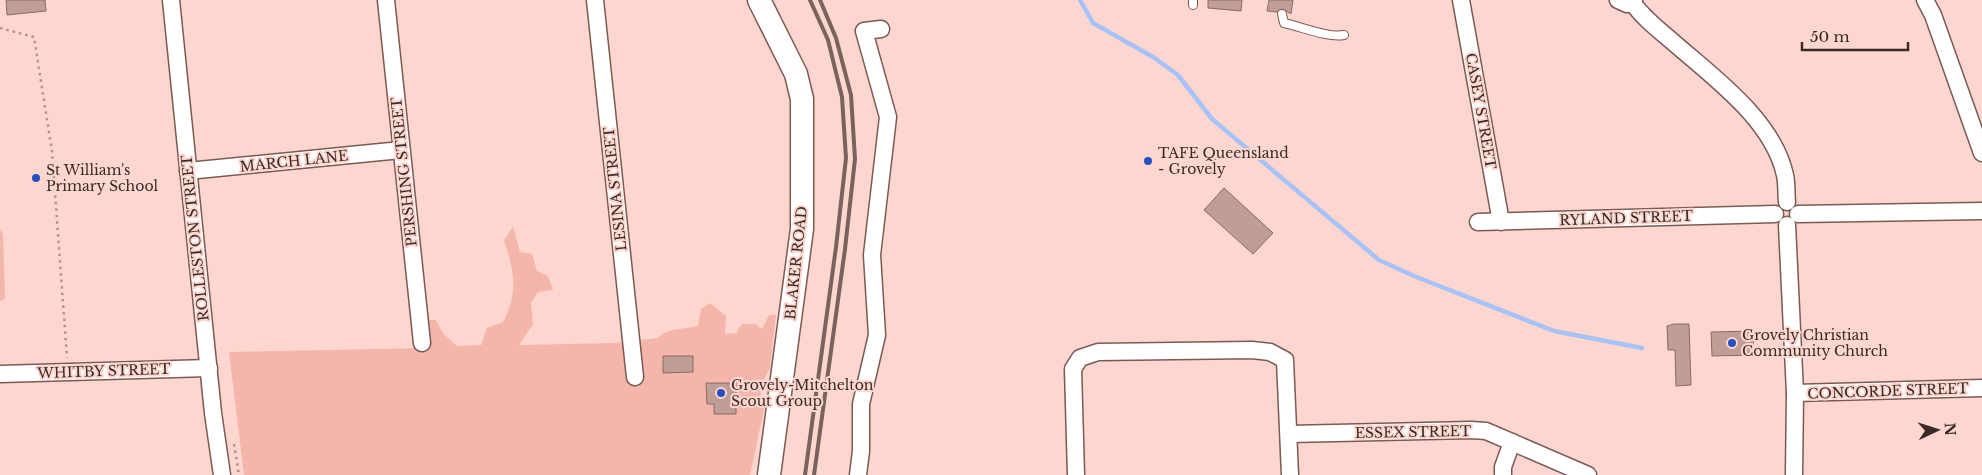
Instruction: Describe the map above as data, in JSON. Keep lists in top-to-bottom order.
{
  "streets": {
    "street": [
      "CASEY STREET",
      "MARCH LANE",
      "PERSHING STREET",
      "LESINA STREET",
      "RYLAND STREET",
      "ROLLESTON STREET",
      "BLAKER ROAD",
      "WHITBY STREET",
      "CONCORDE STREET",
      "ESSEX STREET"
    ]
  },
  "crossings": [
    ["CASEY STREET", "RYLAND STREET"],
    ["MARCH LANE", "PERSHING STREET"],
    ["MARCH LANE", "ROLLESTON STREET"],
    ["ROLLESTON STREET", "WHITBY STREET"]
  ],
  "places": [
    "TAFE Queensland - Grovely",
    "St William's Primary School",
    "Grovely Christian Community Church",
    "Grovely-Mitchelton Scout Group"
  ],
  "scale_bar": "50 m",
  "north": "right"
}
